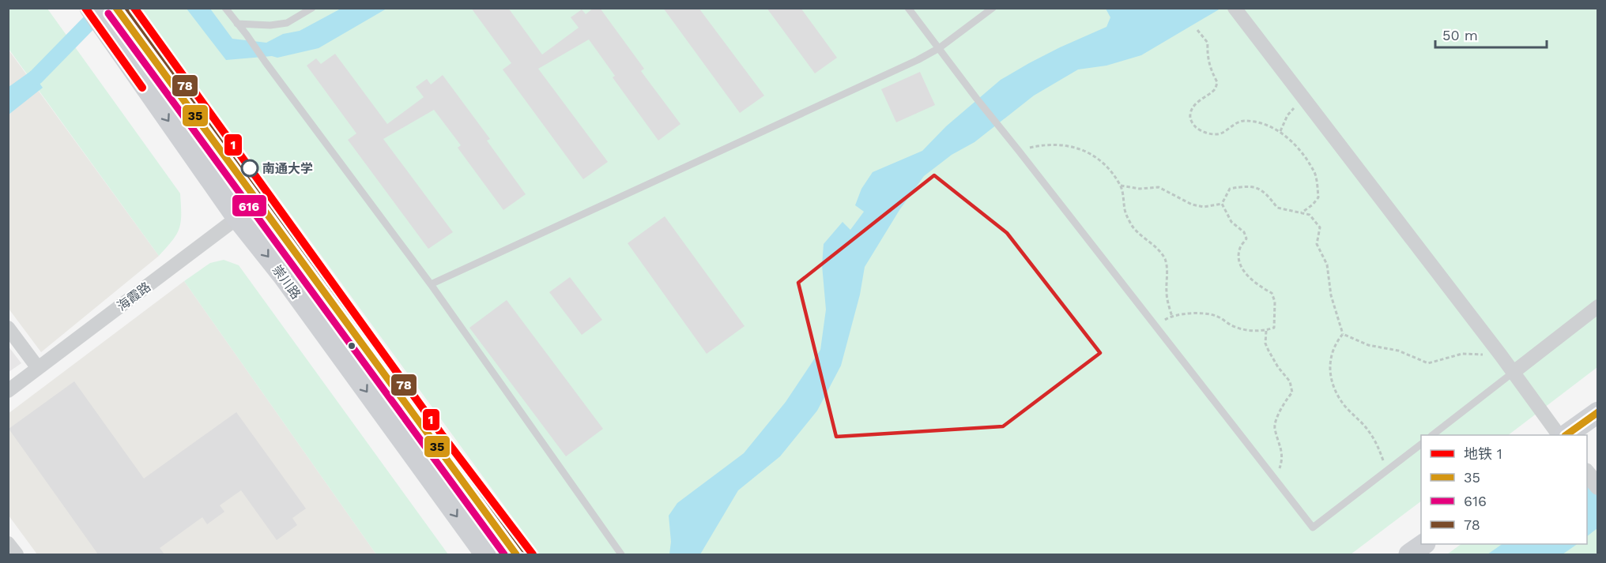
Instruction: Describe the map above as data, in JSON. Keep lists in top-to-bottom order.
{
  "streets": {
    "main road": ["崇川路"],
    "street": ["海霞路"]
  },
  "crossings": [
    ["崇川路", "海霞路"]
  ],
  "places": ["南通大学"],
  "lines": [
    "metro line 1",
    "transit line 35",
    "transit line 78",
    "transit line 616"
  ],
  "legend": [
    "地铁 1",
    "35",
    "616",
    "78"
  ],
  "scale_bar": "50 m"
}
